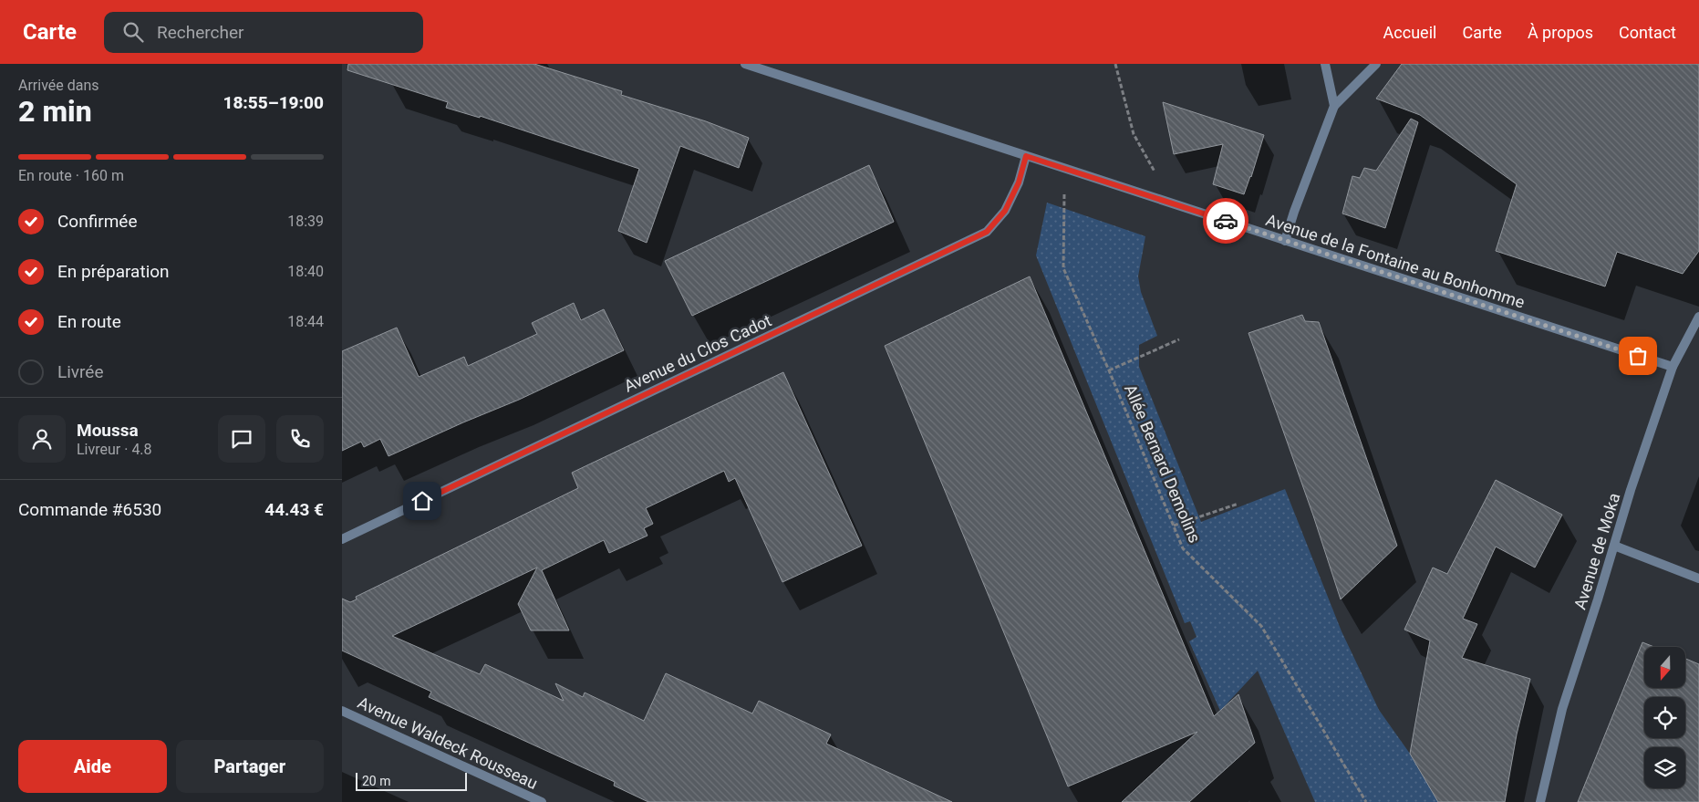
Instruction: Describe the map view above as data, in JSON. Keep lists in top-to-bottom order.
{
  "streets": {
    "street": [
      "Avenue de la Fontaine au Bonhomme",
      "Avenue du Clos Cadot",
      "Avenue de Moka",
      "Avenue Waldeck Rousseau"
    ],
    "path": ["Allée Bernard Demolins"]
  },
  "crossings": [
    ["Avenue de la Fontaine au Bonhomme", "Avenue du Clos Cadot"],
    ["Avenue de la Fontaine au Bonhomme", "Allée Bernard Demolins"],
    ["Avenue de la Fontaine au Bonhomme", "Avenue de Moka"]
  ],
  "scale_bar": "20 m",
  "north": "bottom",
  "page": {
    "header": "Carte",
    "search": "Rechercher",
    "nav": [
      "Accueil",
      "Carte",
      "À propos",
      "Contact"
    ],
    "heading": ["2 min", "Arrivée dans", "18:55–19:00"],
    "panel": [
      "Moussa",
      "Livreur · 4.8",
      "Commande #6530",
      "44.43 €"
    ],
    "bar": "En route · 160 m",
    "list": [
      ["Confirmée", "18:39"],
      ["En préparation", "18:40"],
      ["En route", "18:44"],
      "Livrée"
    ],
    "buttons": ["Aide", "Partager"],
    "scale": "20 m"
  }
}
